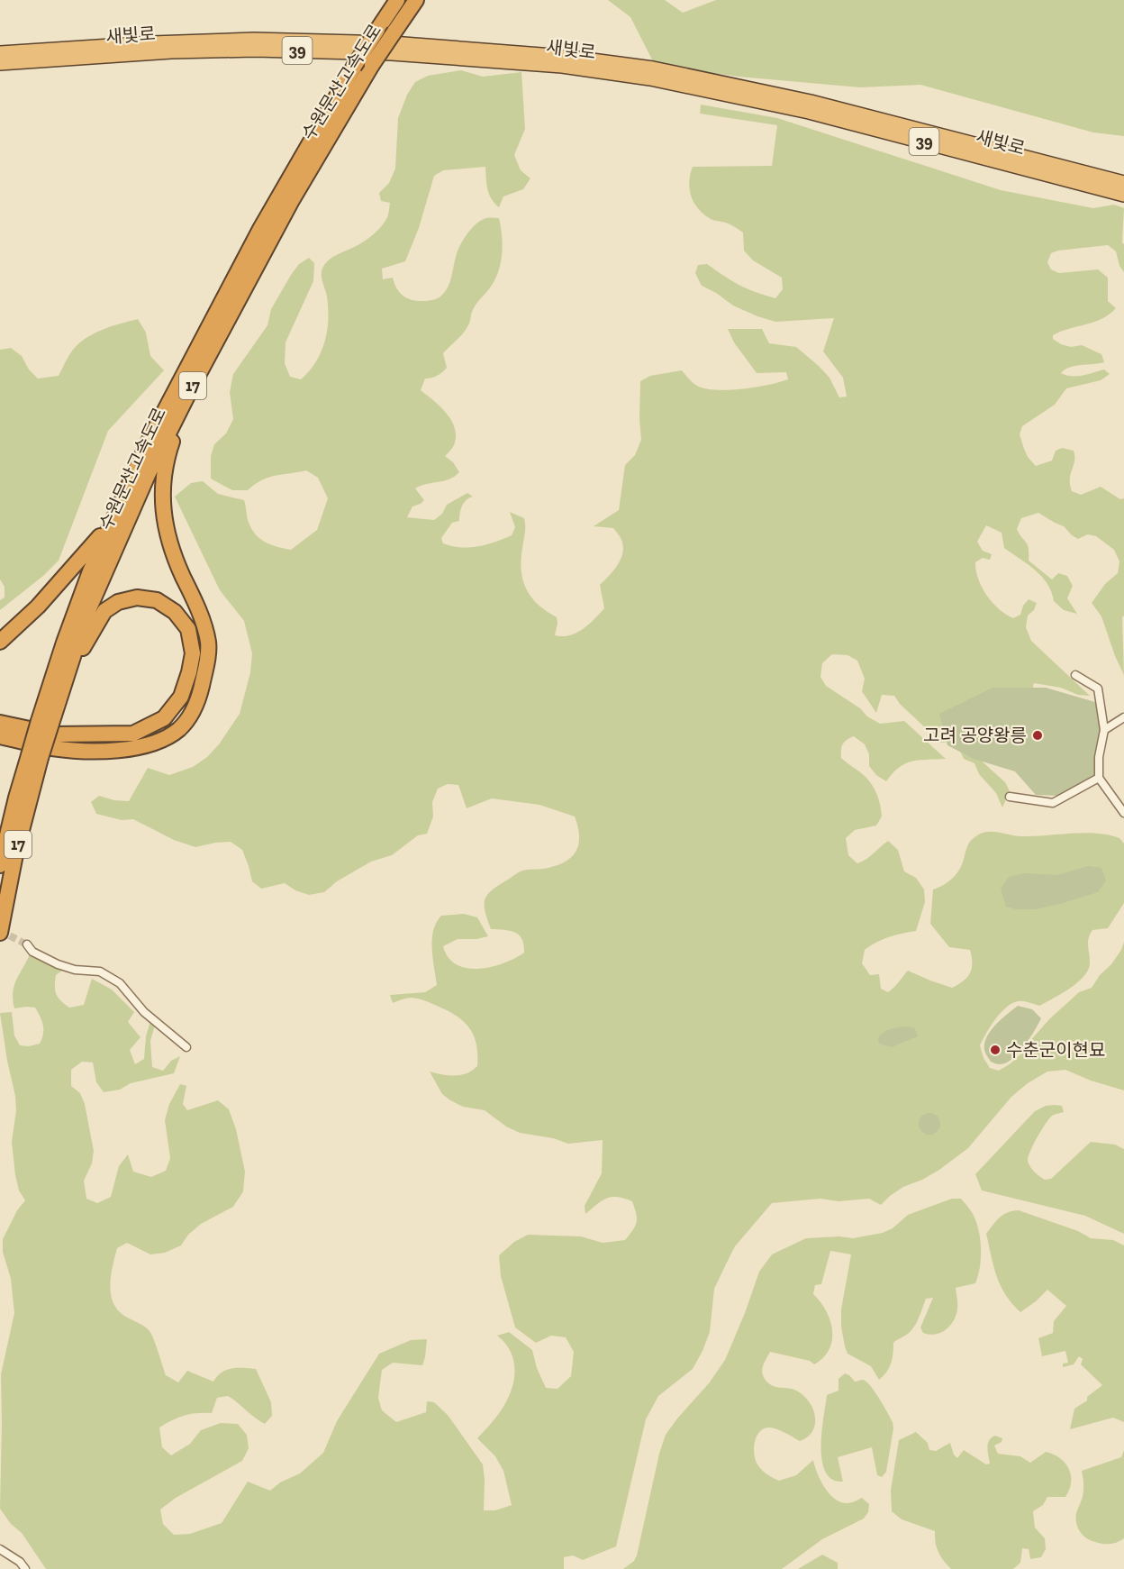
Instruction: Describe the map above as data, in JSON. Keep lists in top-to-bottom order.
{
  "streets": {
    "highway": [
      "새빛로",
      "39",
      "수원문산고속도로",
      "17"
    ]
  },
  "places": ["고려 공양왕릉", "수춘군이현묘"]
}
